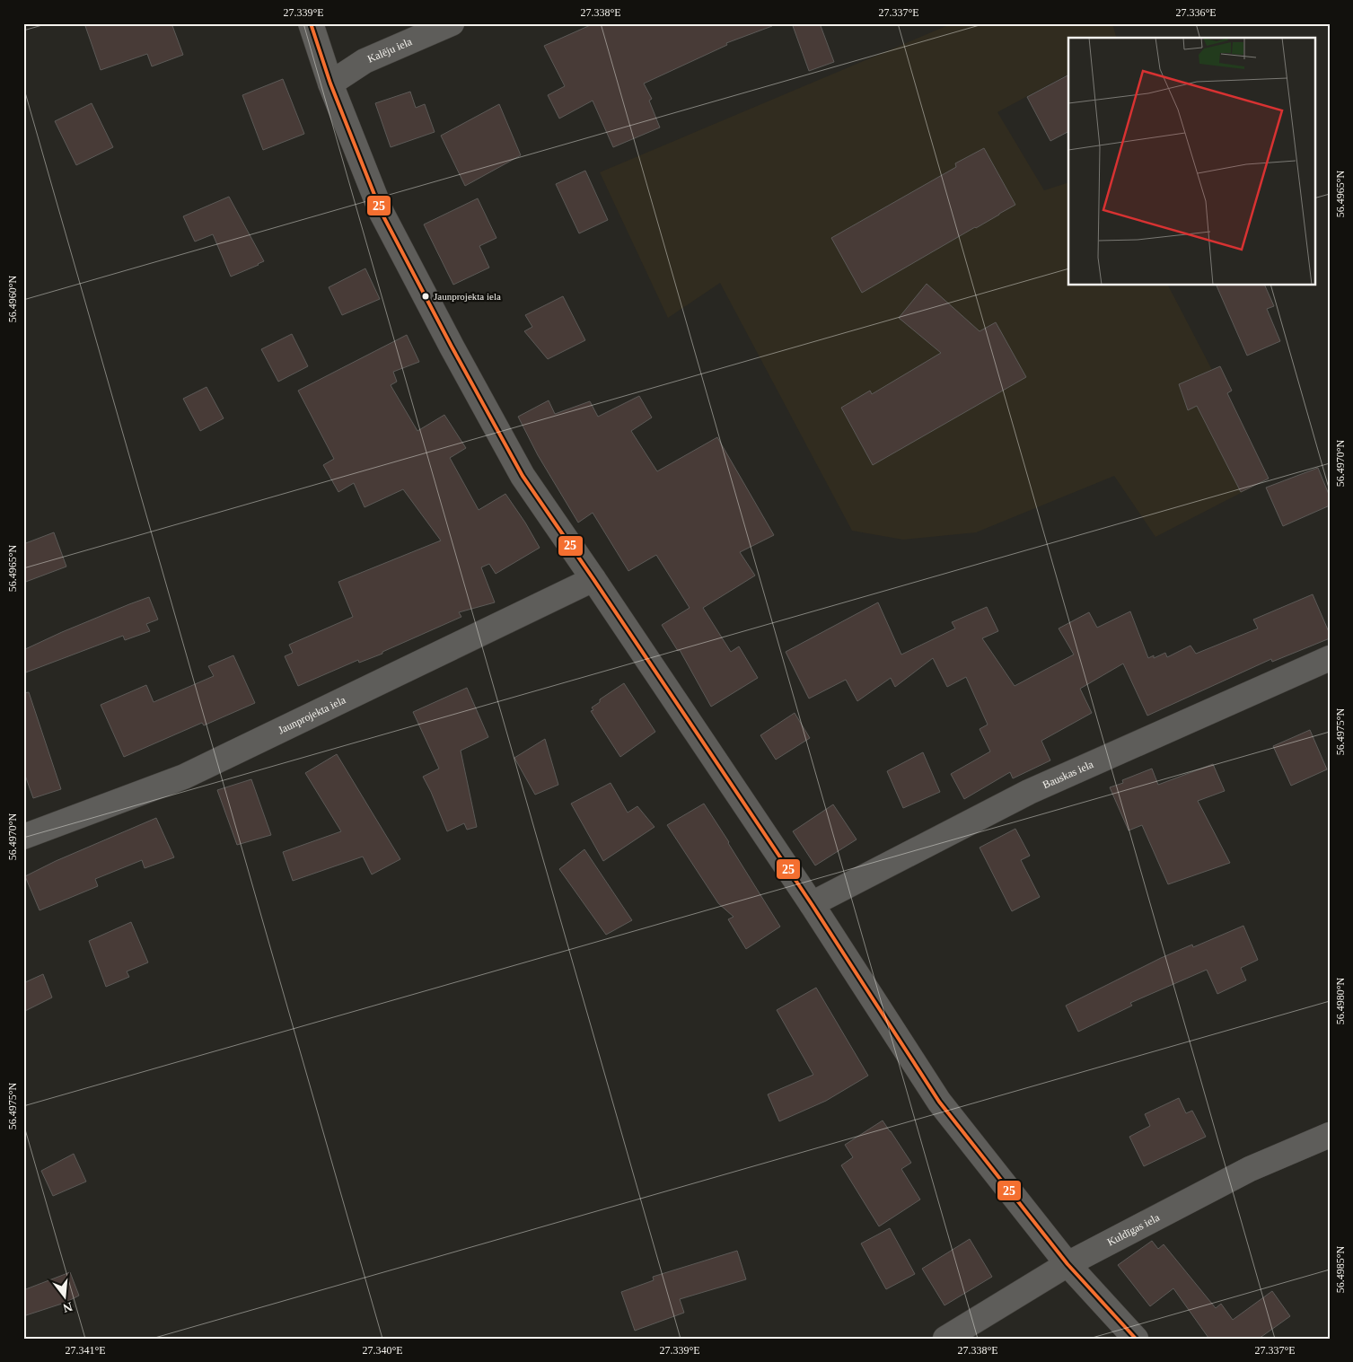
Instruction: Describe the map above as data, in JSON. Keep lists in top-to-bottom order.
{
  "streets": {
    "street": [
      "Kalēju iela",
      "Jaunprojekta iela",
      "Bauskas iela",
      "Kuldīgas iela"
    ]
  },
  "places": ["Jaunprojekta iela"],
  "lines": ["transit line 25"],
  "north": "bottom",
  "coordinates": [
    "27.339°E",
    "27.338°E",
    "27.337°E",
    "27.336°E",
    "56.4965°N",
    "56.4960°N",
    "56.4970°N",
    "56.4975°N",
    "56.4980°N",
    "56.4985°N",
    "27.341°E",
    "27.340°E"
  ]
}
